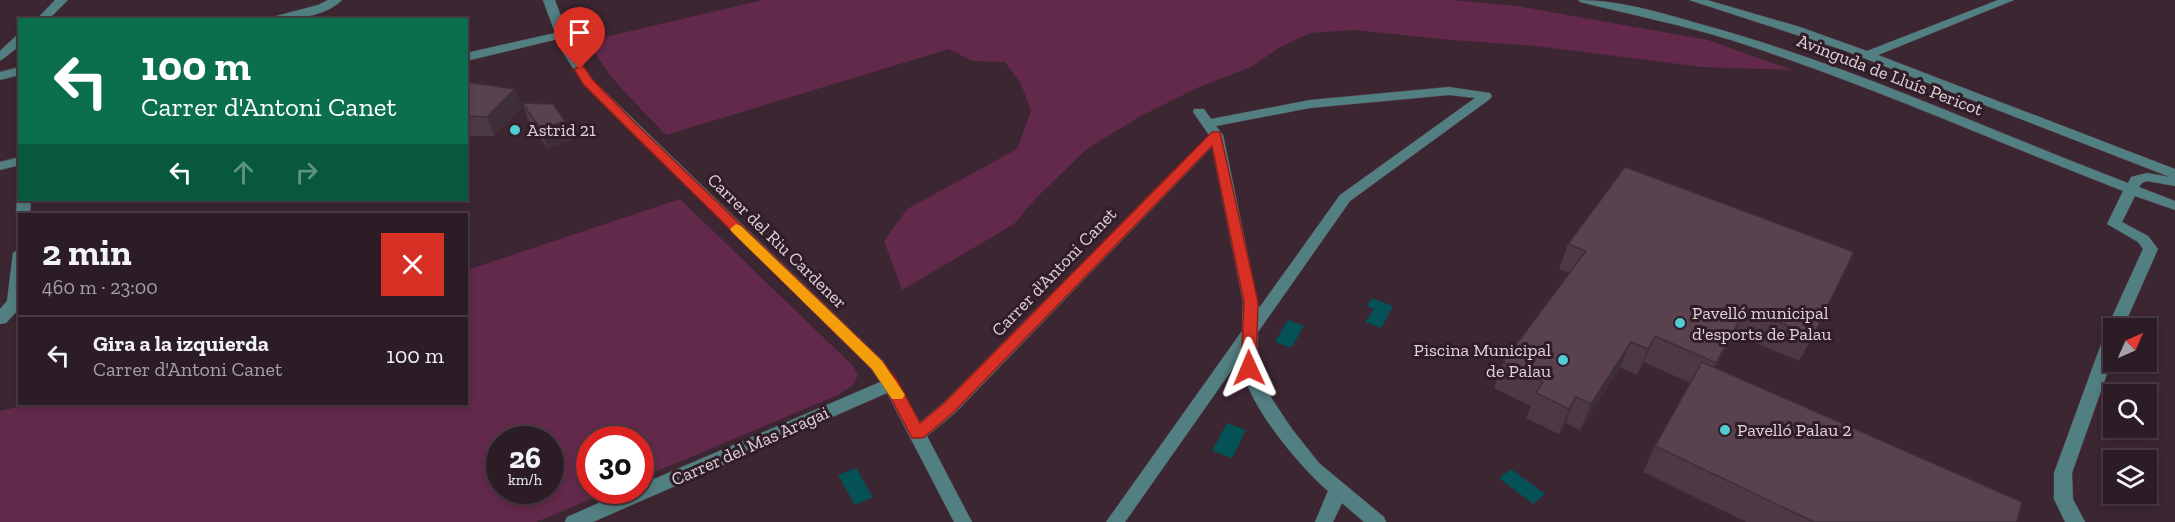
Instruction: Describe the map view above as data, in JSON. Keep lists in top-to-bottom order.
{
  "streets": {
    "street": [
      "Avinguda de Lluís Pericot",
      "Carrer del Riu Cardener",
      "Carrer d'Antoni Canet",
      "Carrer del Mas Aragai"
    ]
  },
  "crossings": [
    ["Carrer del Riu Cardener", "Carrer d'Antoni Canet"],
    ["Carrer del Riu Cardener", "Carrer del Mas Aragai"]
  ],
  "places": [
    "Astrid 21",
    "Pavelló municipal d'esports de Palau",
    "Piscina Municipal de Palau",
    "Pavelló Palau 2"
  ],
  "north": "top right",
  "page": {
    "turn": ["100 m", "Carrer d'Antoni Canet"],
    "heading": ["2 min", "460 m · 23:00"],
    "list": [
      {
        "name": "Gira a la izquierda",
        "note": "Carrer d'Antoni Canet",
        "value": "100 m"
      }
    ],
    "speed": "26 km/h",
    "limit": "30"
  }
}
